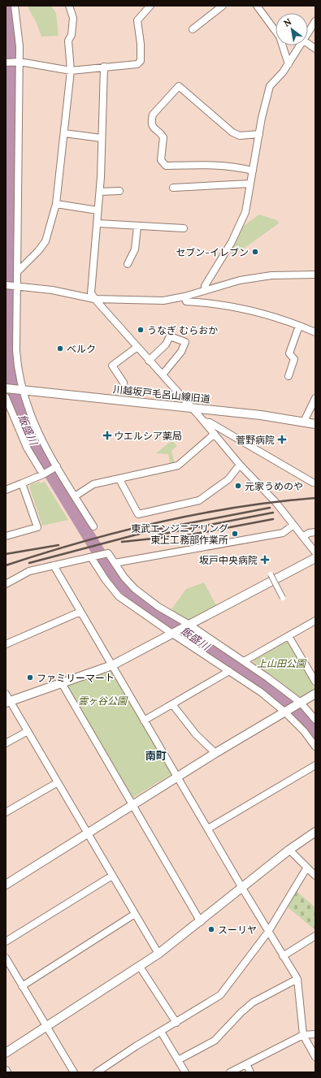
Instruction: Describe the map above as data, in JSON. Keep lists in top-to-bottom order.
{
  "streets": {
    "street": ["川越坂戸毛呂山線旧道"]
  },
  "districts": ["南町"],
  "water": ["飯盛川"],
  "parks": ["上山田公園", "雲ヶ谷公園"],
  "places": {
    "other": [
      "セブン-イレブン",
      "うなぎ むらおか",
      "ベルク",
      "元家うめのや",
      "東武エンジニアリング 東上工務部作業所",
      "ファミリーマート",
      "スーリヤ"
    ],
    "health": ["ウエルシア薬局", "菅野病院", "坂戸中央病院"]
  },
  "north": "top left"
}
